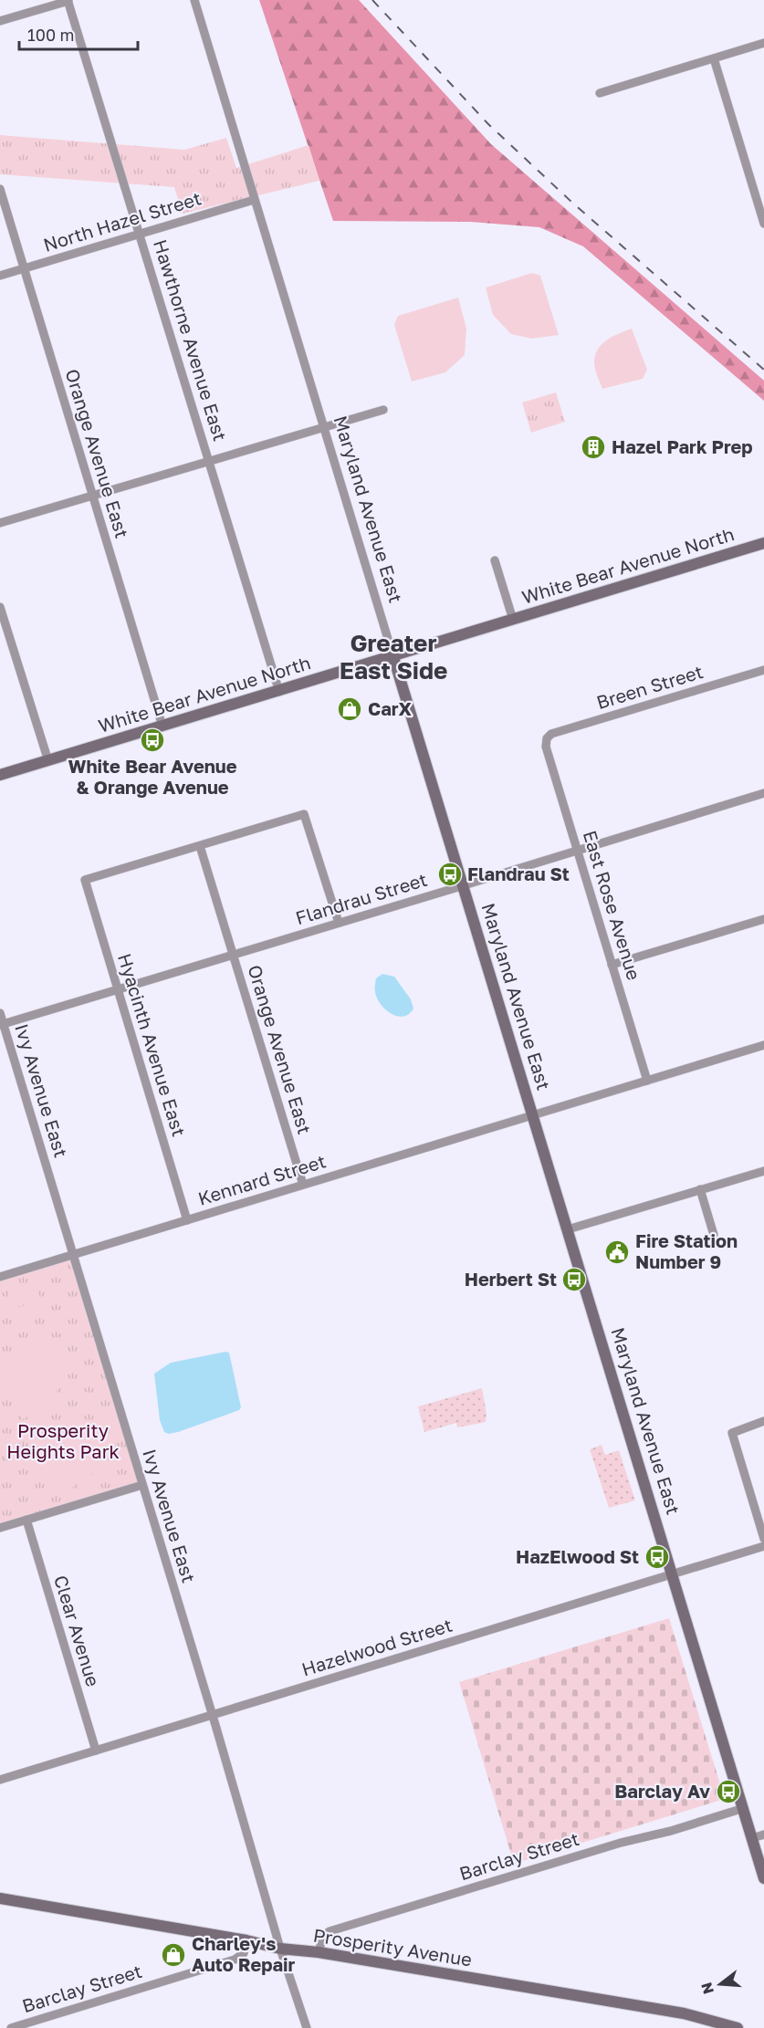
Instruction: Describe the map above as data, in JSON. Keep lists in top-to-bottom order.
{
  "streets": {
    "main road": ["Maryland Avenue East", "White Bear Avenue North", "Prosperity Avenue"],
    "street": [
      "North Hazel Street",
      "Hawthorne Avenue East",
      "Orange Avenue East",
      "Breen Street",
      "Flandrau Street",
      "East Rose Avenue",
      "Hyacinth Avenue East",
      "Ivy Avenue East",
      "Kennard Street",
      "Clear Avenue",
      "Hazelwood Street",
      "Barclay Street"
    ]
  },
  "crossings": [
    ["North Hazel Street", "Hawthorne Avenue East"],
    ["North Hazel Street", "Orange Avenue East"],
    ["North Hazel Street", "Maryland Avenue East"],
    ["Hawthorne Avenue East", "White Bear Avenue North"],
    ["Orange Avenue East", "White Bear Avenue North"],
    ["Orange Avenue East", "Flandrau Street"],
    ["Orange Avenue East", "Hyacinth Avenue East"],
    ["Orange Avenue East", "Kennard Street"],
    ["Maryland Avenue East", "White Bear Avenue North"],
    ["Maryland Avenue East", "Flandrau Street"],
    ["Maryland Avenue East", "Kennard Street"],
    ["Maryland Avenue East", "Hazelwood Street"],
    ["Maryland Avenue East", "Barclay Street"],
    ["Breen Street", "East Rose Avenue"],
    ["Flandrau Street", "East Rose Avenue"],
    ["Flandrau Street", "Hyacinth Avenue East"],
    ["Flandrau Street", "Ivy Avenue East"],
    ["East Rose Avenue", "Kennard Street"],
    ["Hyacinth Avenue East", "Kennard Street"],
    ["Ivy Avenue East", "Kennard Street"],
    ["Ivy Avenue East", "Hazelwood Street"],
    ["Ivy Avenue East", "Prosperity Avenue"],
    ["Clear Avenue", "Hazelwood Street"],
    ["Barclay Street", "Prosperity Avenue"]
  ],
  "districts": ["Greater East Side"],
  "parks": ["Prosperity Heights Park"],
  "places": {
    "building": ["Hazel Park Prep"],
    "shop": ["CarX", "Charley's Auto Repair"],
    "bus stop": [
      "White Bear Avenue & Orange Avenue",
      "Flandrau St",
      "Herbert St",
      "HazElwood St",
      "Barclay Av"
    ],
    "public building": ["Fire Station Number 9"]
  },
  "scale_bar": "100 m",
  "north": "left"
}
